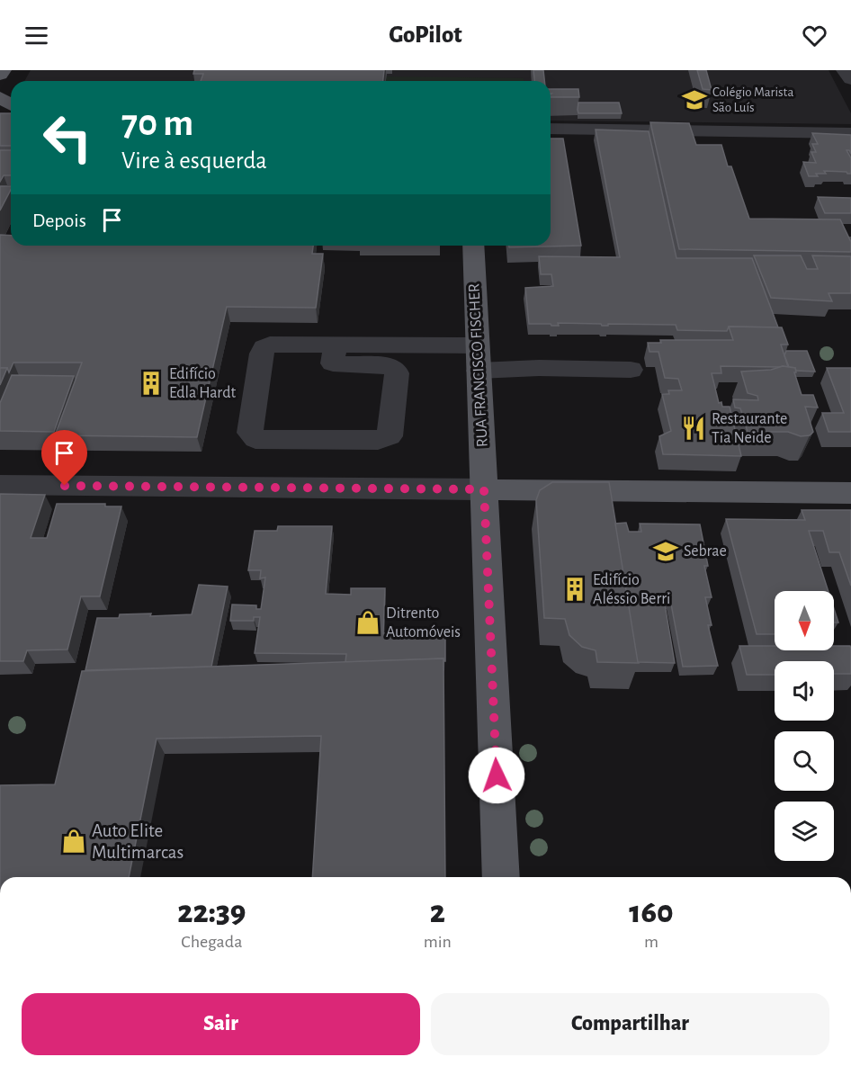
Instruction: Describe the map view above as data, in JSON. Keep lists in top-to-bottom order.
{
  "streets": {
    "main road": ["RUA FRANCISCO FISCHER"]
  },
  "places": {
    "school or university": ["Colégio Marista São Luís", "Sebrae"],
    "building": ["Edifício Edla Hardt", "Edifício Aléssio Berri"],
    "restaurant": ["Restaurante Tia Neide"],
    "shop": ["Ditrento Automóveis", "Auto Elite Multimarcas"]
  },
  "north": "bottom",
  "page": {
    "header": "GoPilot",
    "turn": ["70 m", "Vire à esquerda"],
    "then": "Depois",
    "eta": [
      "22:39",
      "Chegada",
      "2",
      "min",
      "160",
      "m"
    ],
    "buttons": ["Sair", "Compartilhar"]
  }
}
